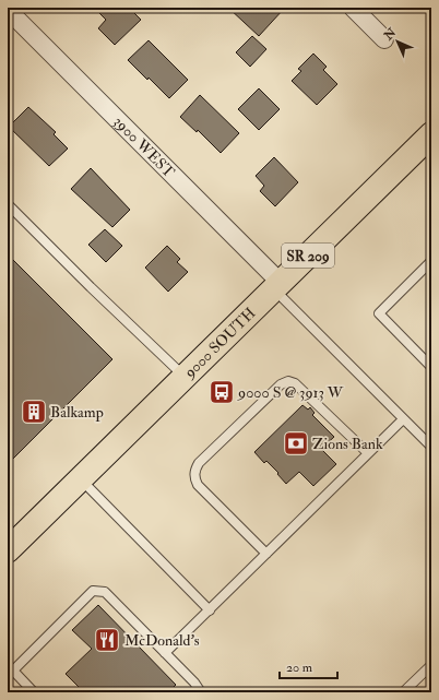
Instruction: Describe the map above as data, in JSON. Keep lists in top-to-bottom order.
{
  "streets": {
    "main road": ["SR 209", "9000 SOUTH"],
    "street": ["3900 WEST"]
  },
  "crossings": [
    ["3900 WEST", "9000 SOUTH"]
  ],
  "places": {
    "bus stop": ["9000 S @ 3913 W"],
    "building": ["Balkamp"],
    "bank": ["Zions Bank"],
    "restaurant": ["McDonald's"]
  },
  "scale_bar": "20 m",
  "north": "top left"
}
